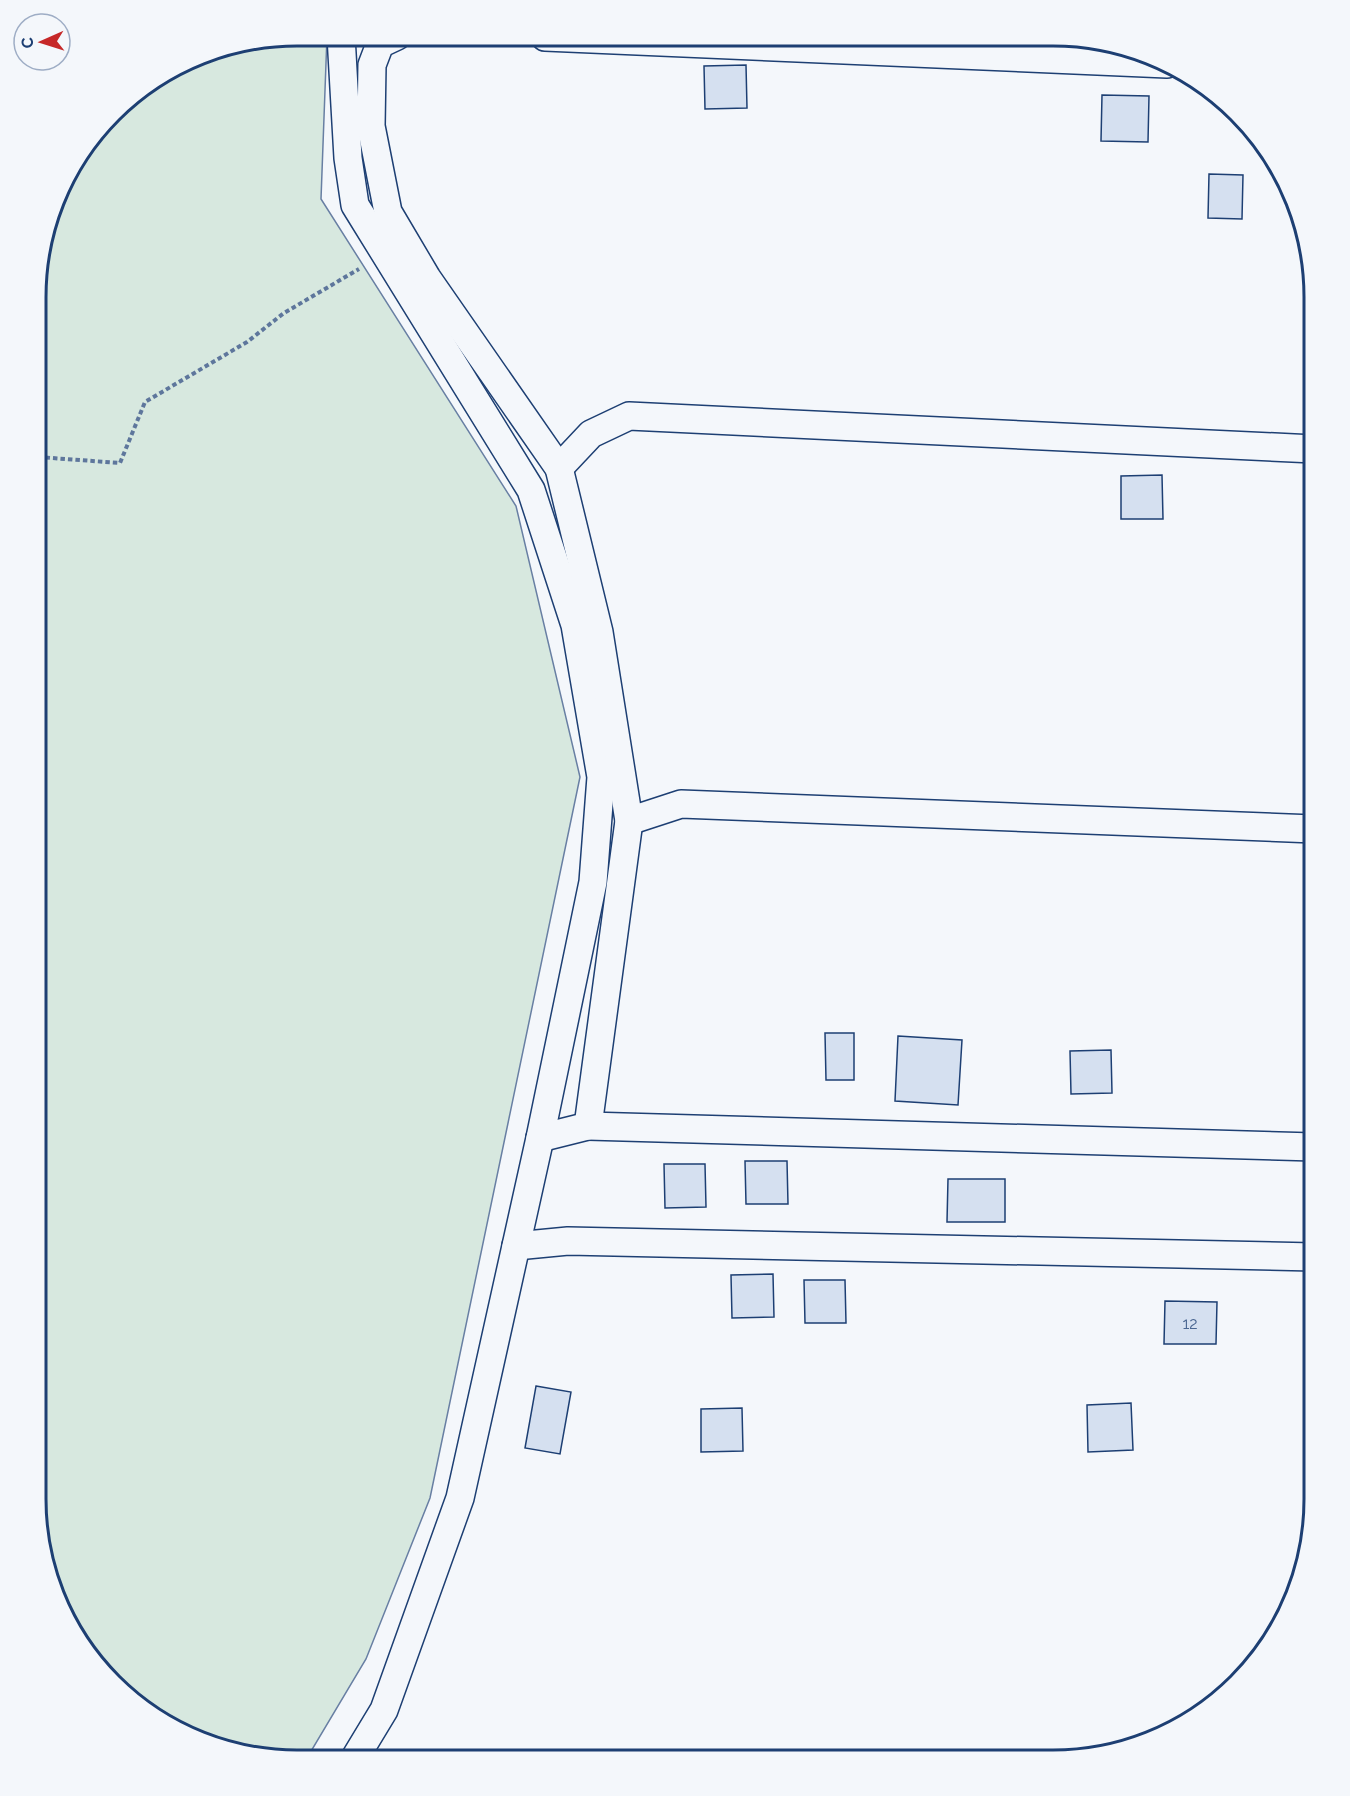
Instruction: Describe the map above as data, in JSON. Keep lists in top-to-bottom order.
{
  "house_numbers": ["12"],
  "north": "left"
}
